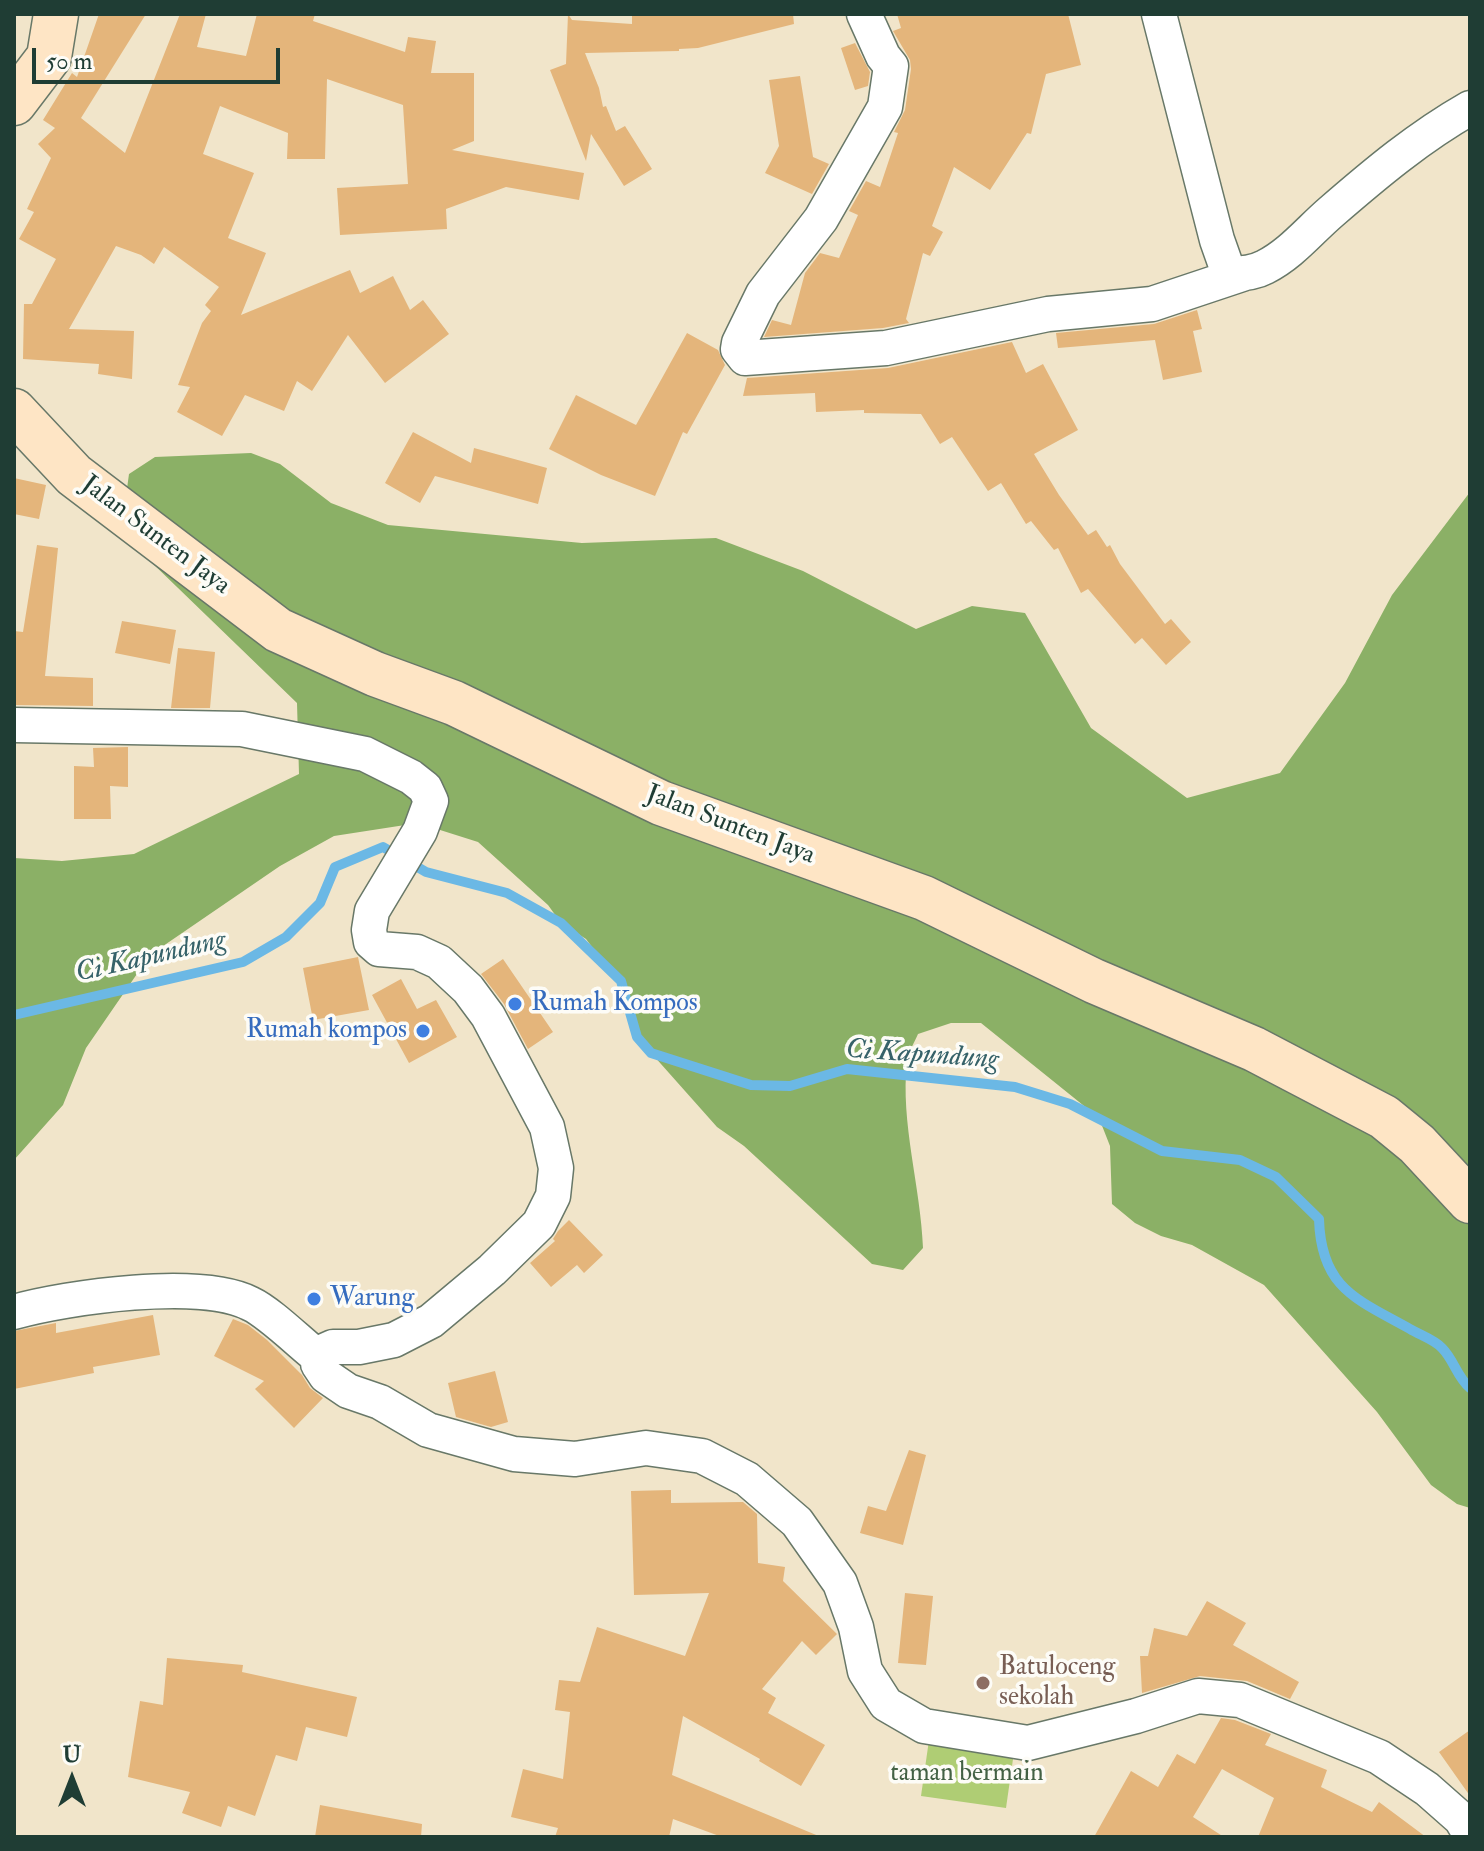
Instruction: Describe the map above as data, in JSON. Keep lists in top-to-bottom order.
{
  "streets": {
    "main road": ["Jalan Sunten Jaya"]
  },
  "water": ["Ci Kapundung"],
  "parks": ["taman bermain"],
  "places": [
    "Rumah Kompos",
    "Rumah kompos",
    "Warung",
    "Batuloceng sekolah"
  ],
  "scale_bar": "50 m",
  "north": "top"
}
